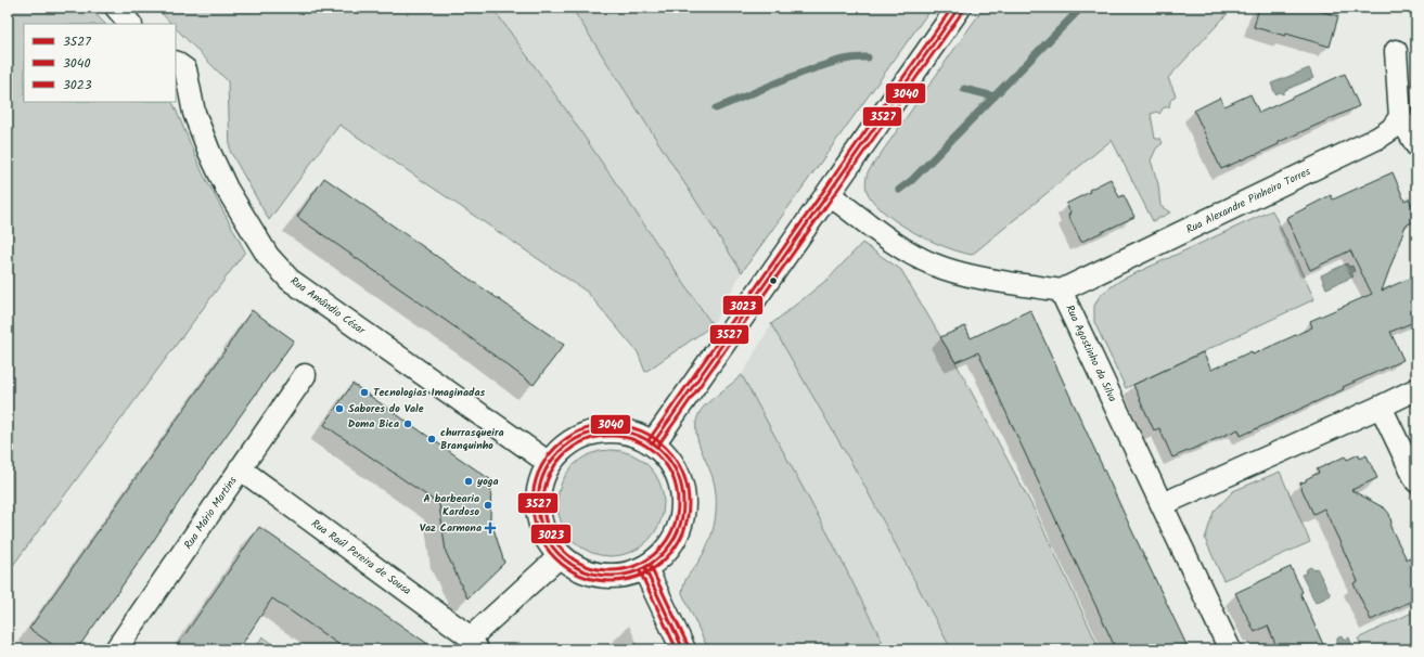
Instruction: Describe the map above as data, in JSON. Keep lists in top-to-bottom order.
{
  "streets": {
    "street": [
      "Rua Alexandre Pinheiro Torres",
      "Rua Amândio César",
      "Rua Agostinho da Silva",
      "Rua Mário Martins",
      "Rua Raúl Pereira de Sousa"
    ]
  },
  "crossings": [
    ["Rua Alexandre Pinheiro Torres", "Rua Agostinho da Silva"],
    ["Rua Mário Martins", "Rua Raúl Pereira de Sousa"]
  ],
  "places": {
    "other": [
      "Tecnologias Imaginadas",
      "Sabores do Vale",
      "Doma Bica",
      "churrasqueira Branquinho",
      "yoga",
      "A barbearia Kardoso"
    ],
    "health": ["Vaz Carmona"]
  },
  "lines": ["transit line 3527", "transit line 3023", "transit line 3040"],
  "legend": ["3527", "3040", "3023"]
}
